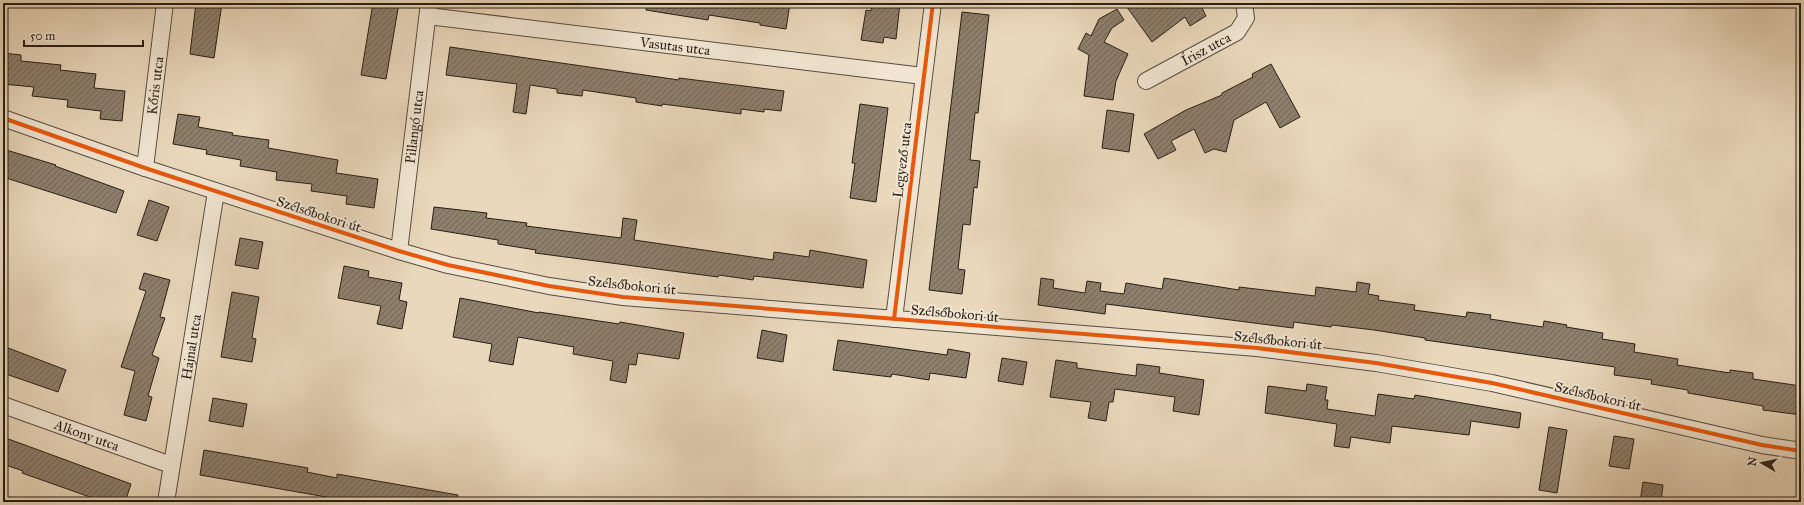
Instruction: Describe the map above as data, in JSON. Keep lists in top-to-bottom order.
{
  "streets": {
    "street": [
      "Vasutas utca",
      "Írisz utca",
      "Kőris utca",
      "Pillangó utca",
      "Legyező utca",
      "Szélsőbokori út",
      "Hajnal utca",
      "Alkony utca"
    ]
  },
  "crossings": [
    ["Vasutas utca", "Pillangó utca"],
    ["Vasutas utca", "Legyező utca"],
    ["Kőris utca", "Szélsőbokori út"],
    ["Pillangó utca", "Szélsőbokori út"],
    ["Legyező utca", "Szélsőbokori út"],
    ["Szélsőbokori út", "Hajnal utca"],
    ["Hajnal utca", "Alkony utca"]
  ],
  "scale_bar": "50 m",
  "north": "left"
}
